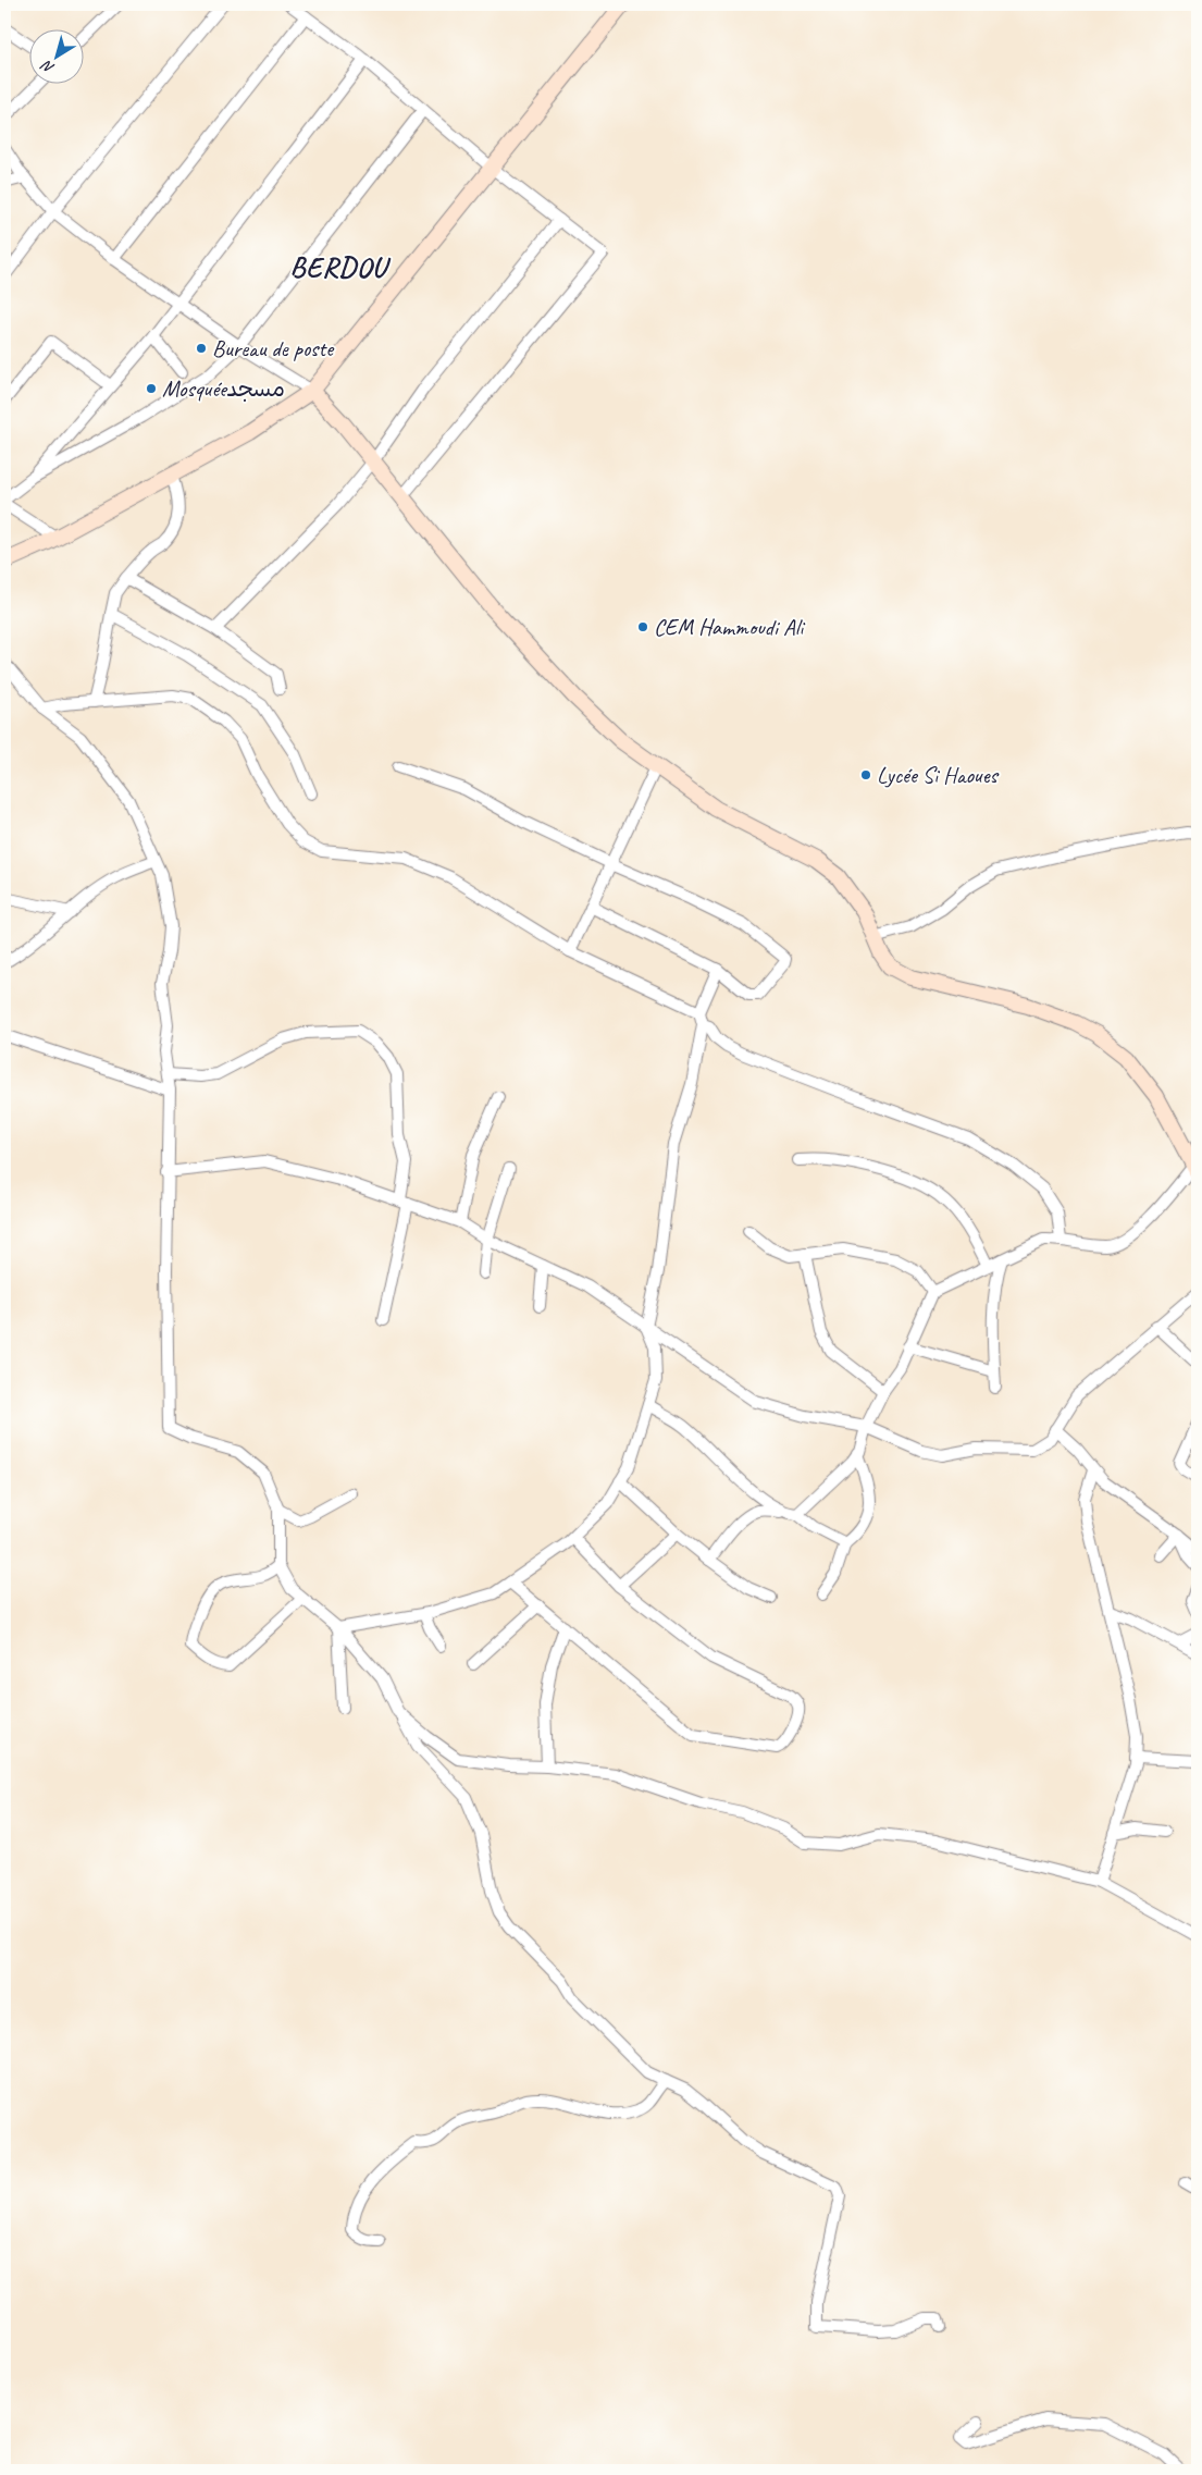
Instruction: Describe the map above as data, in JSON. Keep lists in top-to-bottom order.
{
  "districts": ["BERDOU"],
  "places": [
    "Bureau de poste",
    "Mosquéeمسجد",
    "CEM Hammoudi Ali",
    "Lycée Si Haoues"
  ],
  "north": "bottom left"
}
